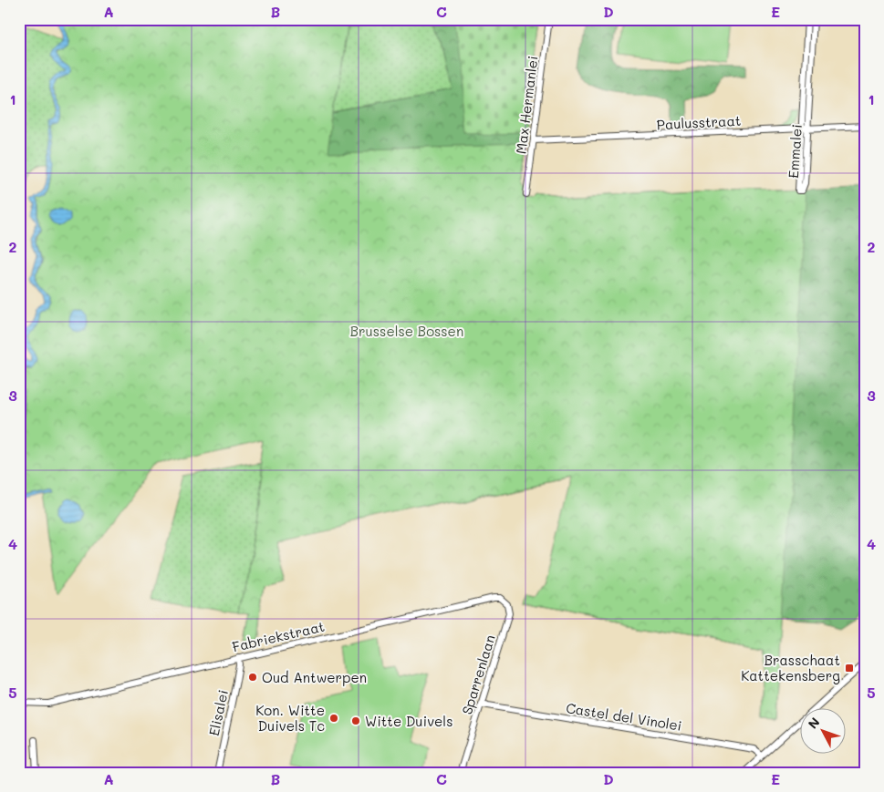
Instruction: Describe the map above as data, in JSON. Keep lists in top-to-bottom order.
{
  "streets": {
    "street": [
      "Max Hermanlei",
      "Paulusstraat",
      "Emmalei",
      "Fabriekstraat",
      "Sparrenlaan",
      "Elisalei",
      "Castel del Vinolei"
    ]
  },
  "crossings": [
    ["Max Hermanlei", "Paulusstraat"],
    ["Paulusstraat", "Emmalei"],
    ["Fabriekstraat", "Sparrenlaan"],
    ["Fabriekstraat", "Elisalei"],
    ["Sparrenlaan", "Castel del Vinolei"]
  ],
  "parks": ["Brusselse Bossen"],
  "places": {
    "transit": ["Brasschaat Kattekensberg"],
    "other": ["Oud Antwerpen", "Kon. Witte Duivels Tc", "Witte Duivels"]
  },
  "north": "top left",
  "grid": {
    "columns": [
      "A",
      "B",
      "C",
      "D",
      "E"
    ],
    "rows": [
      "1",
      "2",
      "3",
      "4",
      "5"
    ]
  }
}
